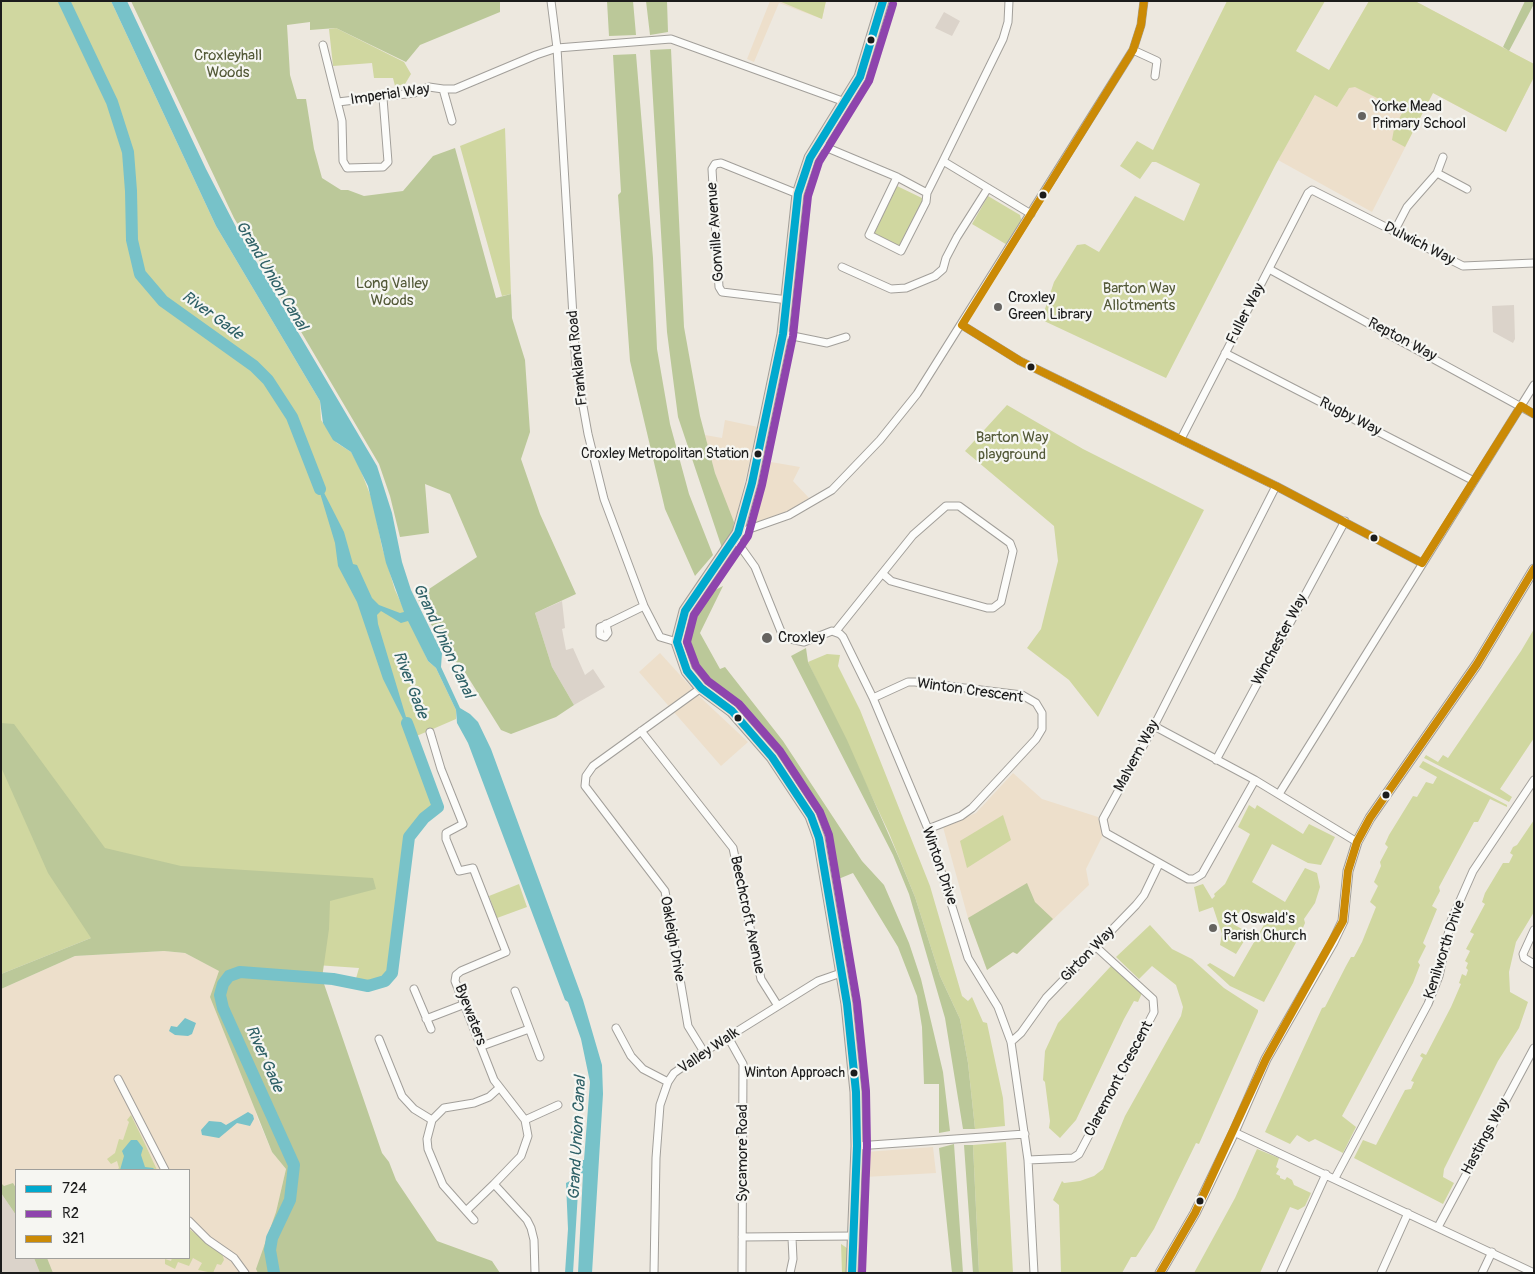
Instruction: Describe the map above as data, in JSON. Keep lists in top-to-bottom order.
{
  "streets": {
    "street": [
      "Imperial Way",
      "Gonville Avenue",
      "Dulwich Way",
      "Fuller Way",
      "Repton Way",
      "Frankland Road",
      "Rugby Way",
      "Winchester Way",
      "Winton Crescent",
      "Malvern Way",
      "Winton Drive",
      "Beechcroft Avenue",
      "Oakleigh Drive",
      "Kenilworth Drive",
      "Girton Way",
      "Byewaters",
      "Valley Walk",
      "Claremont Crescent",
      "Hastings Way",
      "Sycamore Road"
    ]
  },
  "crossings": [
    ["Imperial Way", "Frankland Road"],
    ["Dulwich Way", "Fuller Way"],
    ["Fuller Way", "Repton Way"],
    ["Fuller Way", "Rugby Way"],
    ["Winton Crescent", "Winton Drive"],
    ["Malvern Way", "Girton Way"],
    ["Winton Drive", "Girton Way"],
    ["Winton Drive", "Claremont Crescent"],
    ["Beechcroft Avenue", "Oakleigh Drive"],
    ["Beechcroft Avenue", "Valley Walk"],
    ["Oakleigh Drive", "Valley Walk"],
    ["Girton Way", "Claremont Crescent"],
    ["Valley Walk", "Sycamore Road"]
  ],
  "water": ["Grand Union Canal", "River Gade"],
  "parks": [
    "Croxleyhall Woods",
    "Long Valley Woods",
    "Barton Way Allotments",
    "Barton Way playground"
  ],
  "places": [
    "Yorke Mead Primary School",
    "Croxley Green Library",
    "Croxley Metropolitan Station",
    "Croxley",
    "St Oswald's Parish Church",
    "Winton Approach"
  ],
  "lines": ["transit line 724", "transit line 321", "transit line R2"],
  "legend": ["724", "R2", "321"]
}
